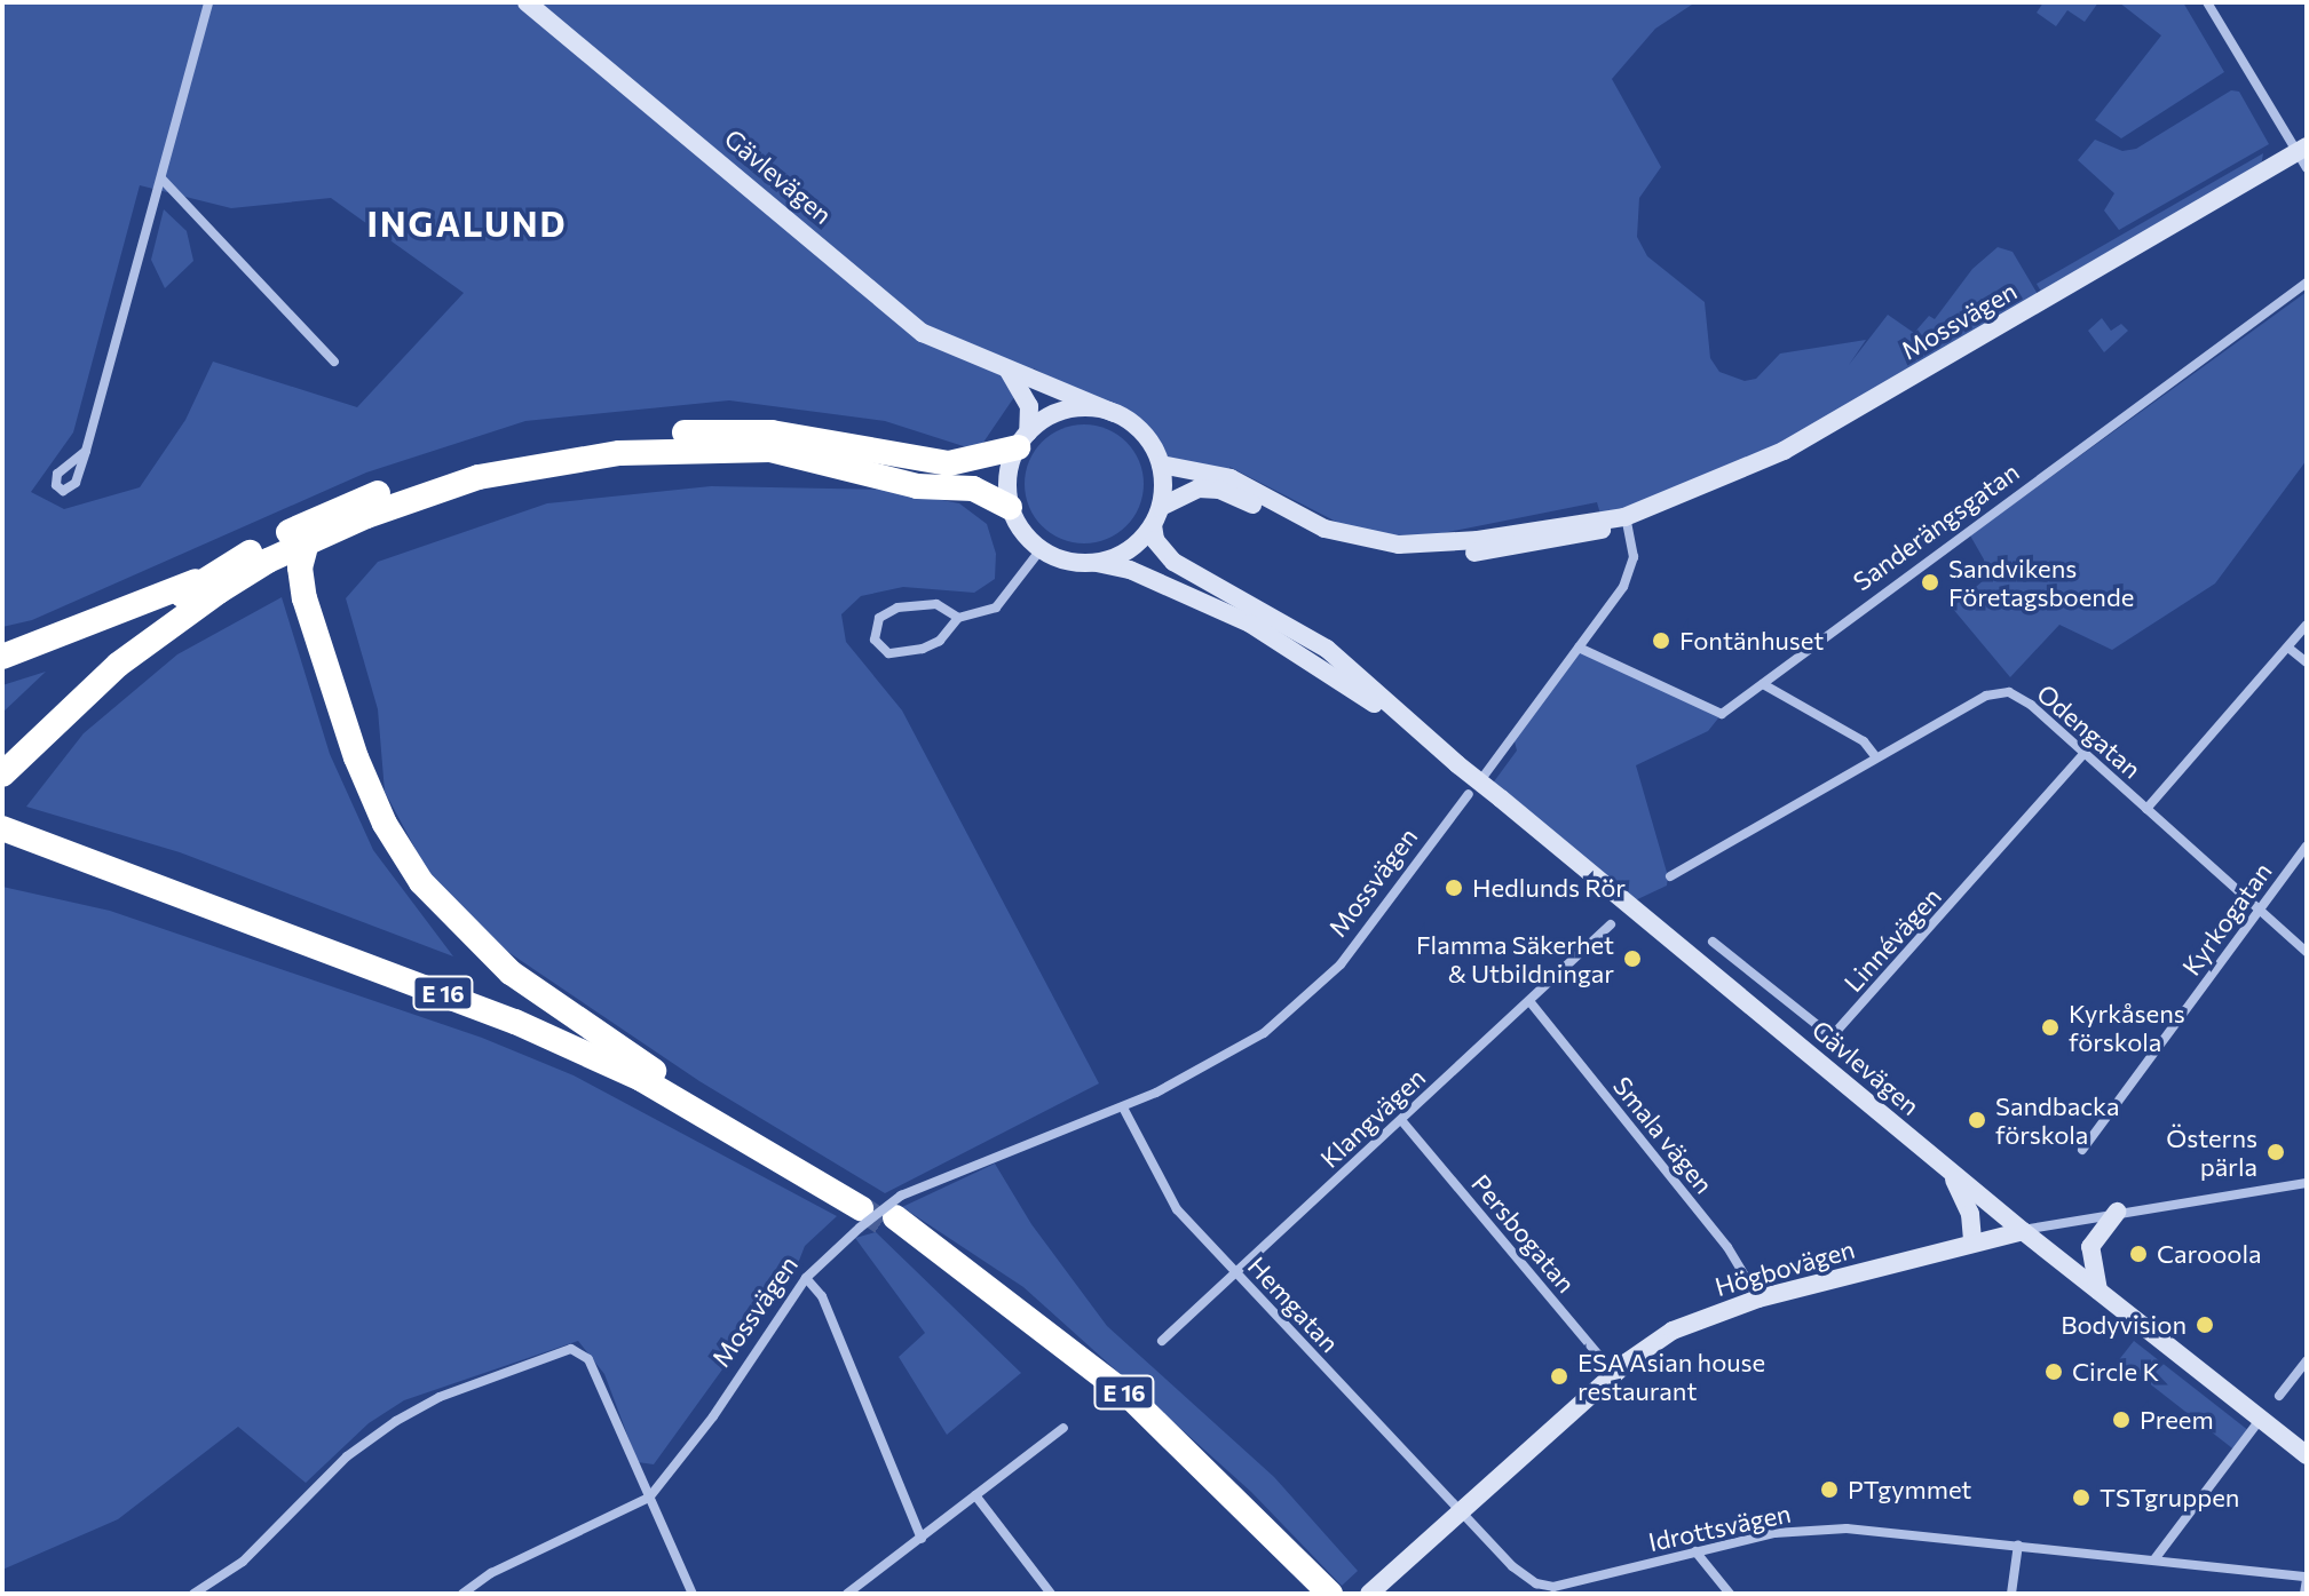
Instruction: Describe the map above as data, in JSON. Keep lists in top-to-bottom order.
{
  "streets": {
    "highway": ["E 16"],
    "main road": ["Gävlevägen", "Mossvägen", "Högbovägen"],
    "street": [
      "Sanderängsgatan",
      "Odengatan",
      "Kyrkogatan",
      "Linnévägen",
      "Klangvägen",
      "Smala vägen",
      "Persbogatan",
      "Hemgatan",
      "Idrottsvägen"
    ]
  },
  "crossings": [
    ["Gävlevägen", "Mossvägen"],
    ["Gävlevägen", "Högbovägen"],
    ["Mossvägen", "E 16"],
    ["Mossvägen", "Hemgatan"],
    ["Odengatan", "Kyrkogatan"],
    ["Odengatan", "Linnévägen"],
    ["Klangvägen", "Smala vägen"],
    ["Klangvägen", "Persbogatan"],
    ["Klangvägen", "Hemgatan"],
    ["Smala vägen", "Högbovägen"],
    ["Persbogatan", "Högbovägen"],
    ["Högbovägen", "Hemgatan"],
    ["Högbovägen", "Idrottsvägen"],
    ["Hemgatan", "Idrottsvägen"]
  ],
  "districts": ["INGALUND"],
  "places": [
    "Sandvikens Företagsboende",
    "Fontänhuset",
    "Hedlunds Rör",
    "Flamma Säkerhet & Utbildningar",
    "Kyrkåsens förskola",
    "Sandbacka förskola",
    "Österns pärla",
    "Carooola",
    "Bodyvision",
    "Circle K",
    "ESA Asian house restaurant",
    "Preem",
    "PTgymmet",
    "TSTgruppen"
  ]
}
